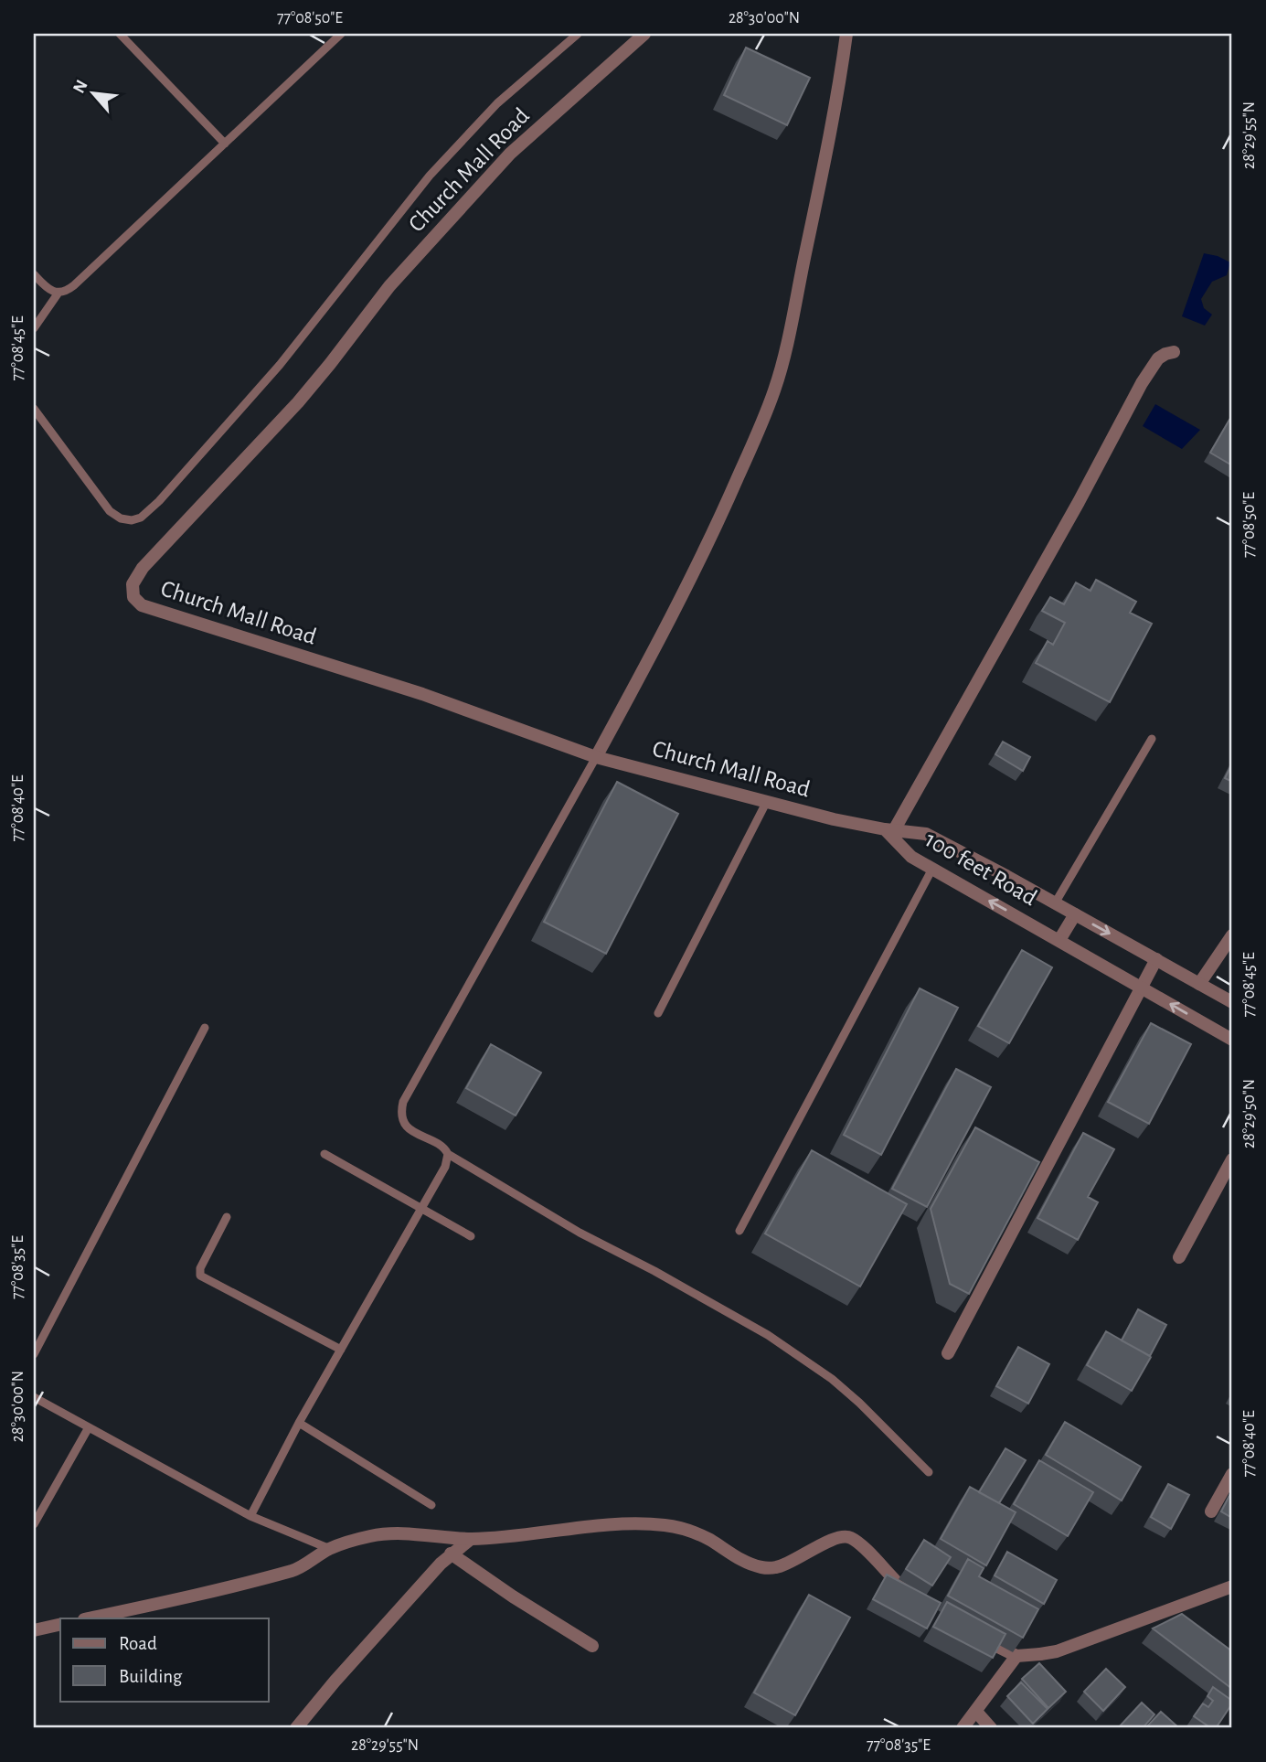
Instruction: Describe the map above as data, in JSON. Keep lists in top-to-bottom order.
{
  "streets": {
    "street": ["Church Mall Road", "100 feet Road"]
  },
  "crossings": [
    ["Church Mall Road", "100 feet Road"]
  ],
  "legend": ["Road", "Building"],
  "north": "top left",
  "coordinates": [
    "77°08'50\"E",
    "28°30'00\"N",
    "28°29'55\"N",
    "77°08'45\"E",
    "77°08'40\"E",
    "28°29'50\"N",
    "77°08'35\"E"
  ]
}
